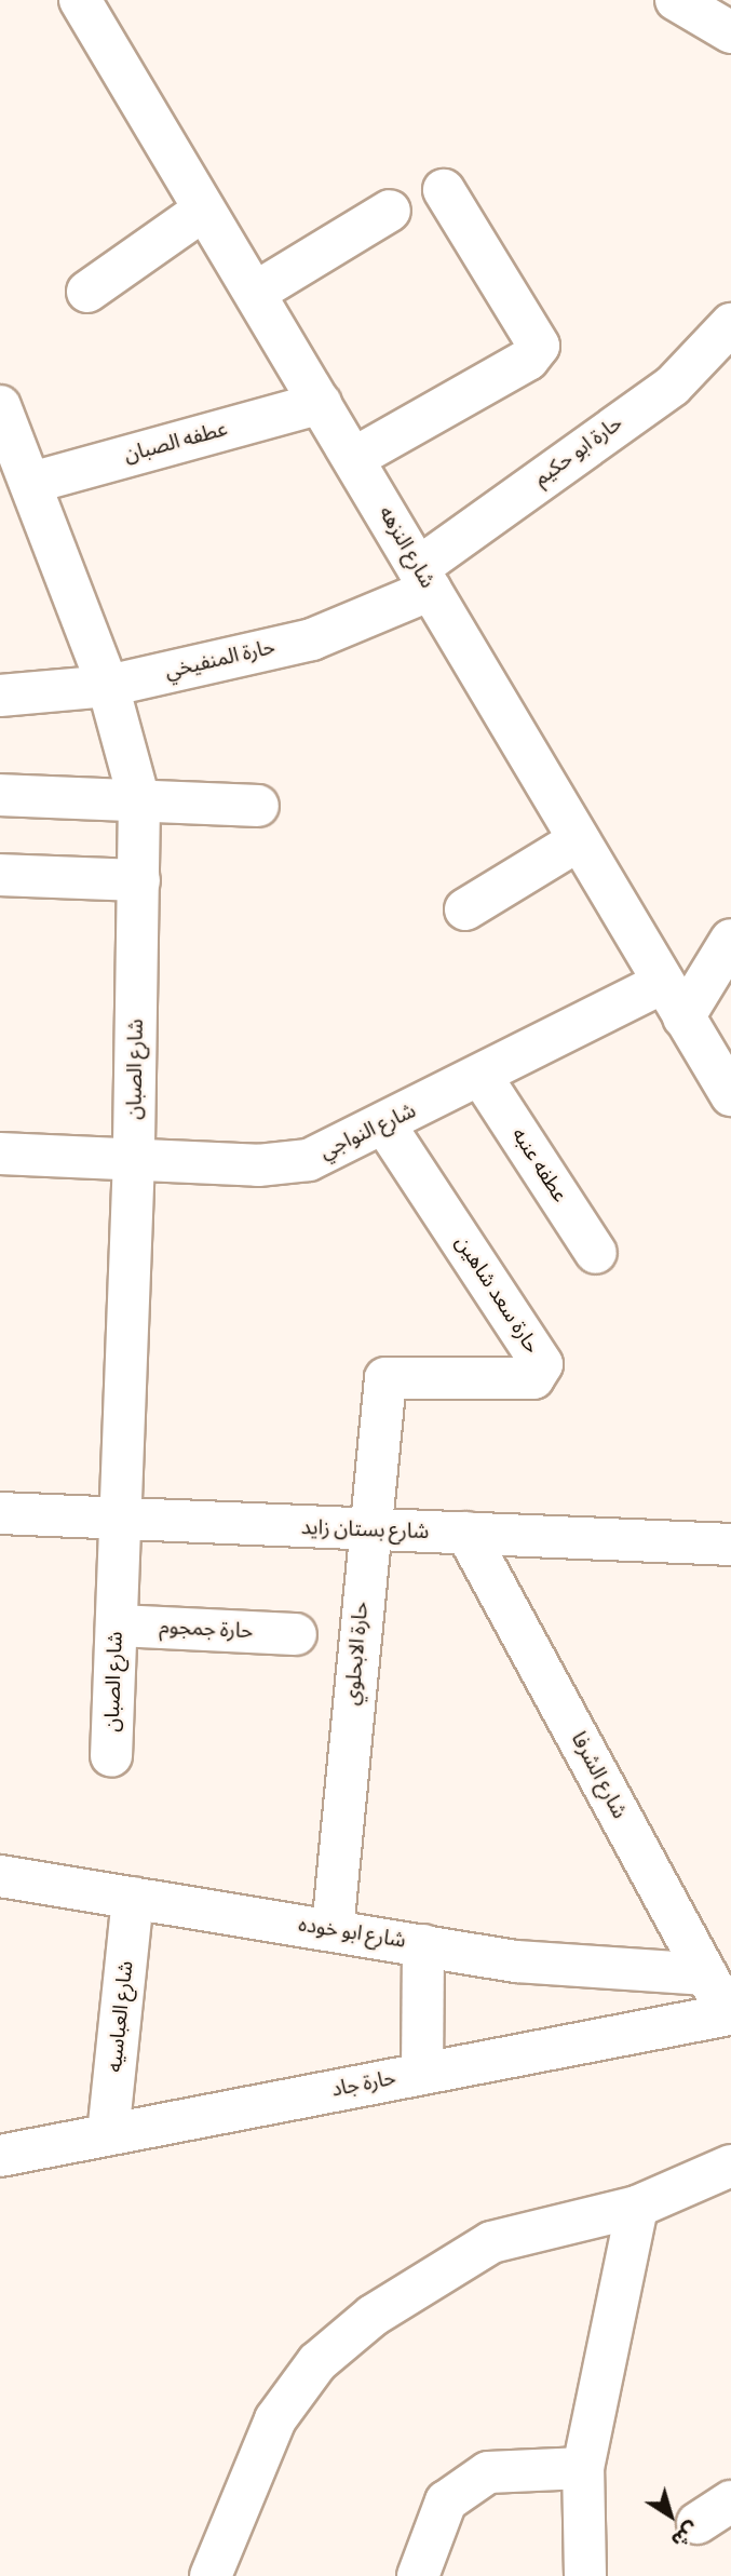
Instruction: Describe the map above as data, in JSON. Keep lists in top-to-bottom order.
{
  "streets": {
    "street": [
      "عطفه الصبان",
      "حارة ابو حكيم",
      "شارع النزهه",
      "حارة المنفيخي",
      "شارع الصبان",
      "شارع النواجي",
      "عطفه عنبه",
      "حارة سعد شاهين",
      "شارع بستان زايد",
      "حارة جمجوم",
      "حارة الابحلوي",
      "شارع الشرفا",
      "شارع ابو خوده",
      "شارع العباسيه",
      "حارة جاد"
    ]
  },
  "crossings": [
    ["عطفه الصبان", "شارع النزهه"],
    ["عطفه الصبان", "شارع الصبان"],
    ["حارة ابو حكيم", "شارع النزهه"],
    ["حارة ابو حكيم", "حارة المنفيخي"],
    ["شارع النزهه", "حارة المنفيخي"],
    ["شارع النزهه", "شارع النواجي"],
    ["حارة المنفيخي", "شارع الصبان"],
    ["شارع الصبان", "شارع النواجي"],
    ["شارع الصبان", "شارع بستان زايد"],
    ["شارع الصبان", "حارة جمجوم"],
    ["شارع النواجي", "عطفه عنبه"],
    ["شارع النواجي", "حارة سعد شاهين"],
    ["حارة سعد شاهين", "حارة الابحلوي"],
    ["شارع بستان زايد", "حارة الابحلوي"],
    ["شارع بستان زايد", "شارع الشرفا"],
    ["حارة الابحلوي", "شارع ابو خوده"],
    ["شارع الشرفا", "شارع ابو خوده"],
    ["شارع الشرفا", "حارة جاد"],
    ["شارع ابو خوده", "شارع العباسيه"],
    ["شارع العباسيه", "حارة جاد"]
  ],
  "north": "bottom right"
}
